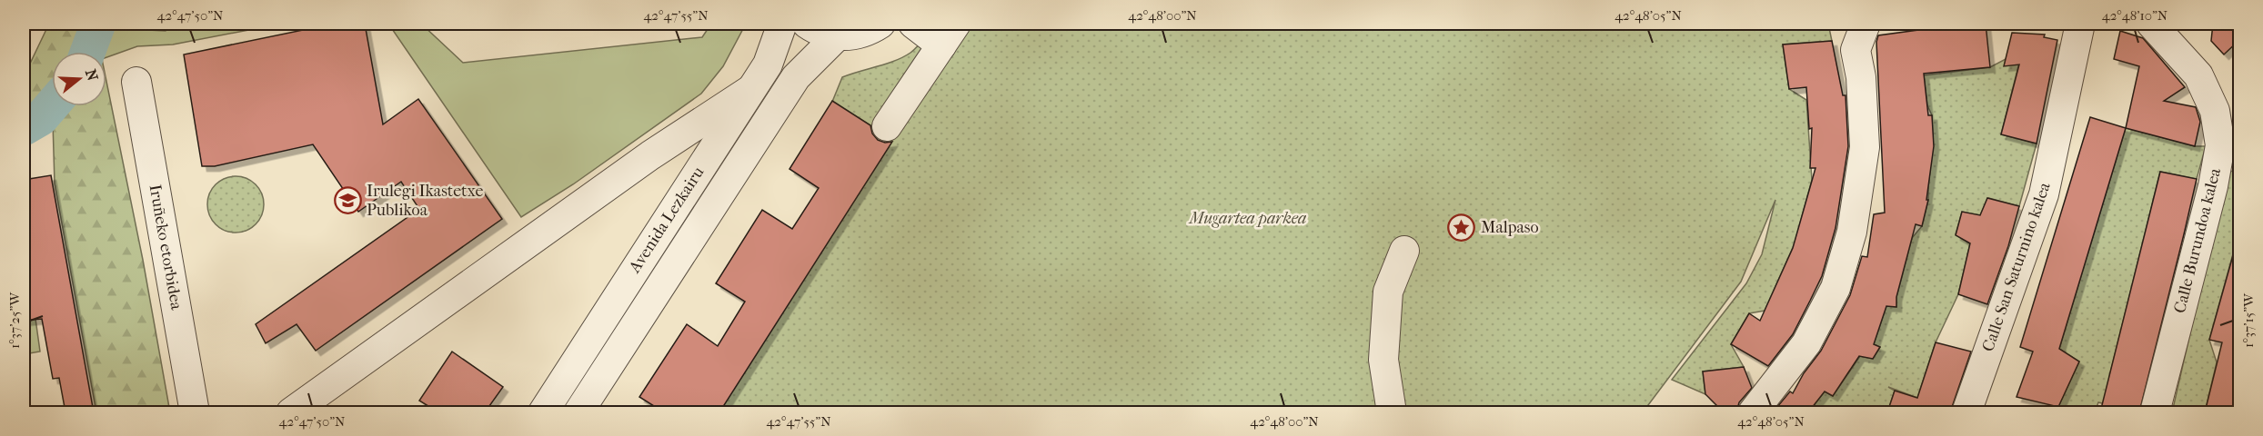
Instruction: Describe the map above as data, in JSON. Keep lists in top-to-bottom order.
{
  "streets": {
    "street": [
      "Avenida Lezkairu",
      "Calle Burundoa kalea",
      "Iruñeko etorbidea",
      "Calle San Saturnino kalea"
    ]
  },
  "parks": ["Mugartea parkea"],
  "places": {
    "school or university": ["Irulegi Ikastetxe Publikoa"],
    "place": ["Malpaso"]
  },
  "north": "right",
  "coordinates": [
    "42°47'50\"N",
    "42°47'55\"N",
    "42°48'00\"N",
    "42°48'05\"N",
    "42°48'10\"N",
    "1°37'25\"W",
    "1°37'15\"W"
  ]
}
